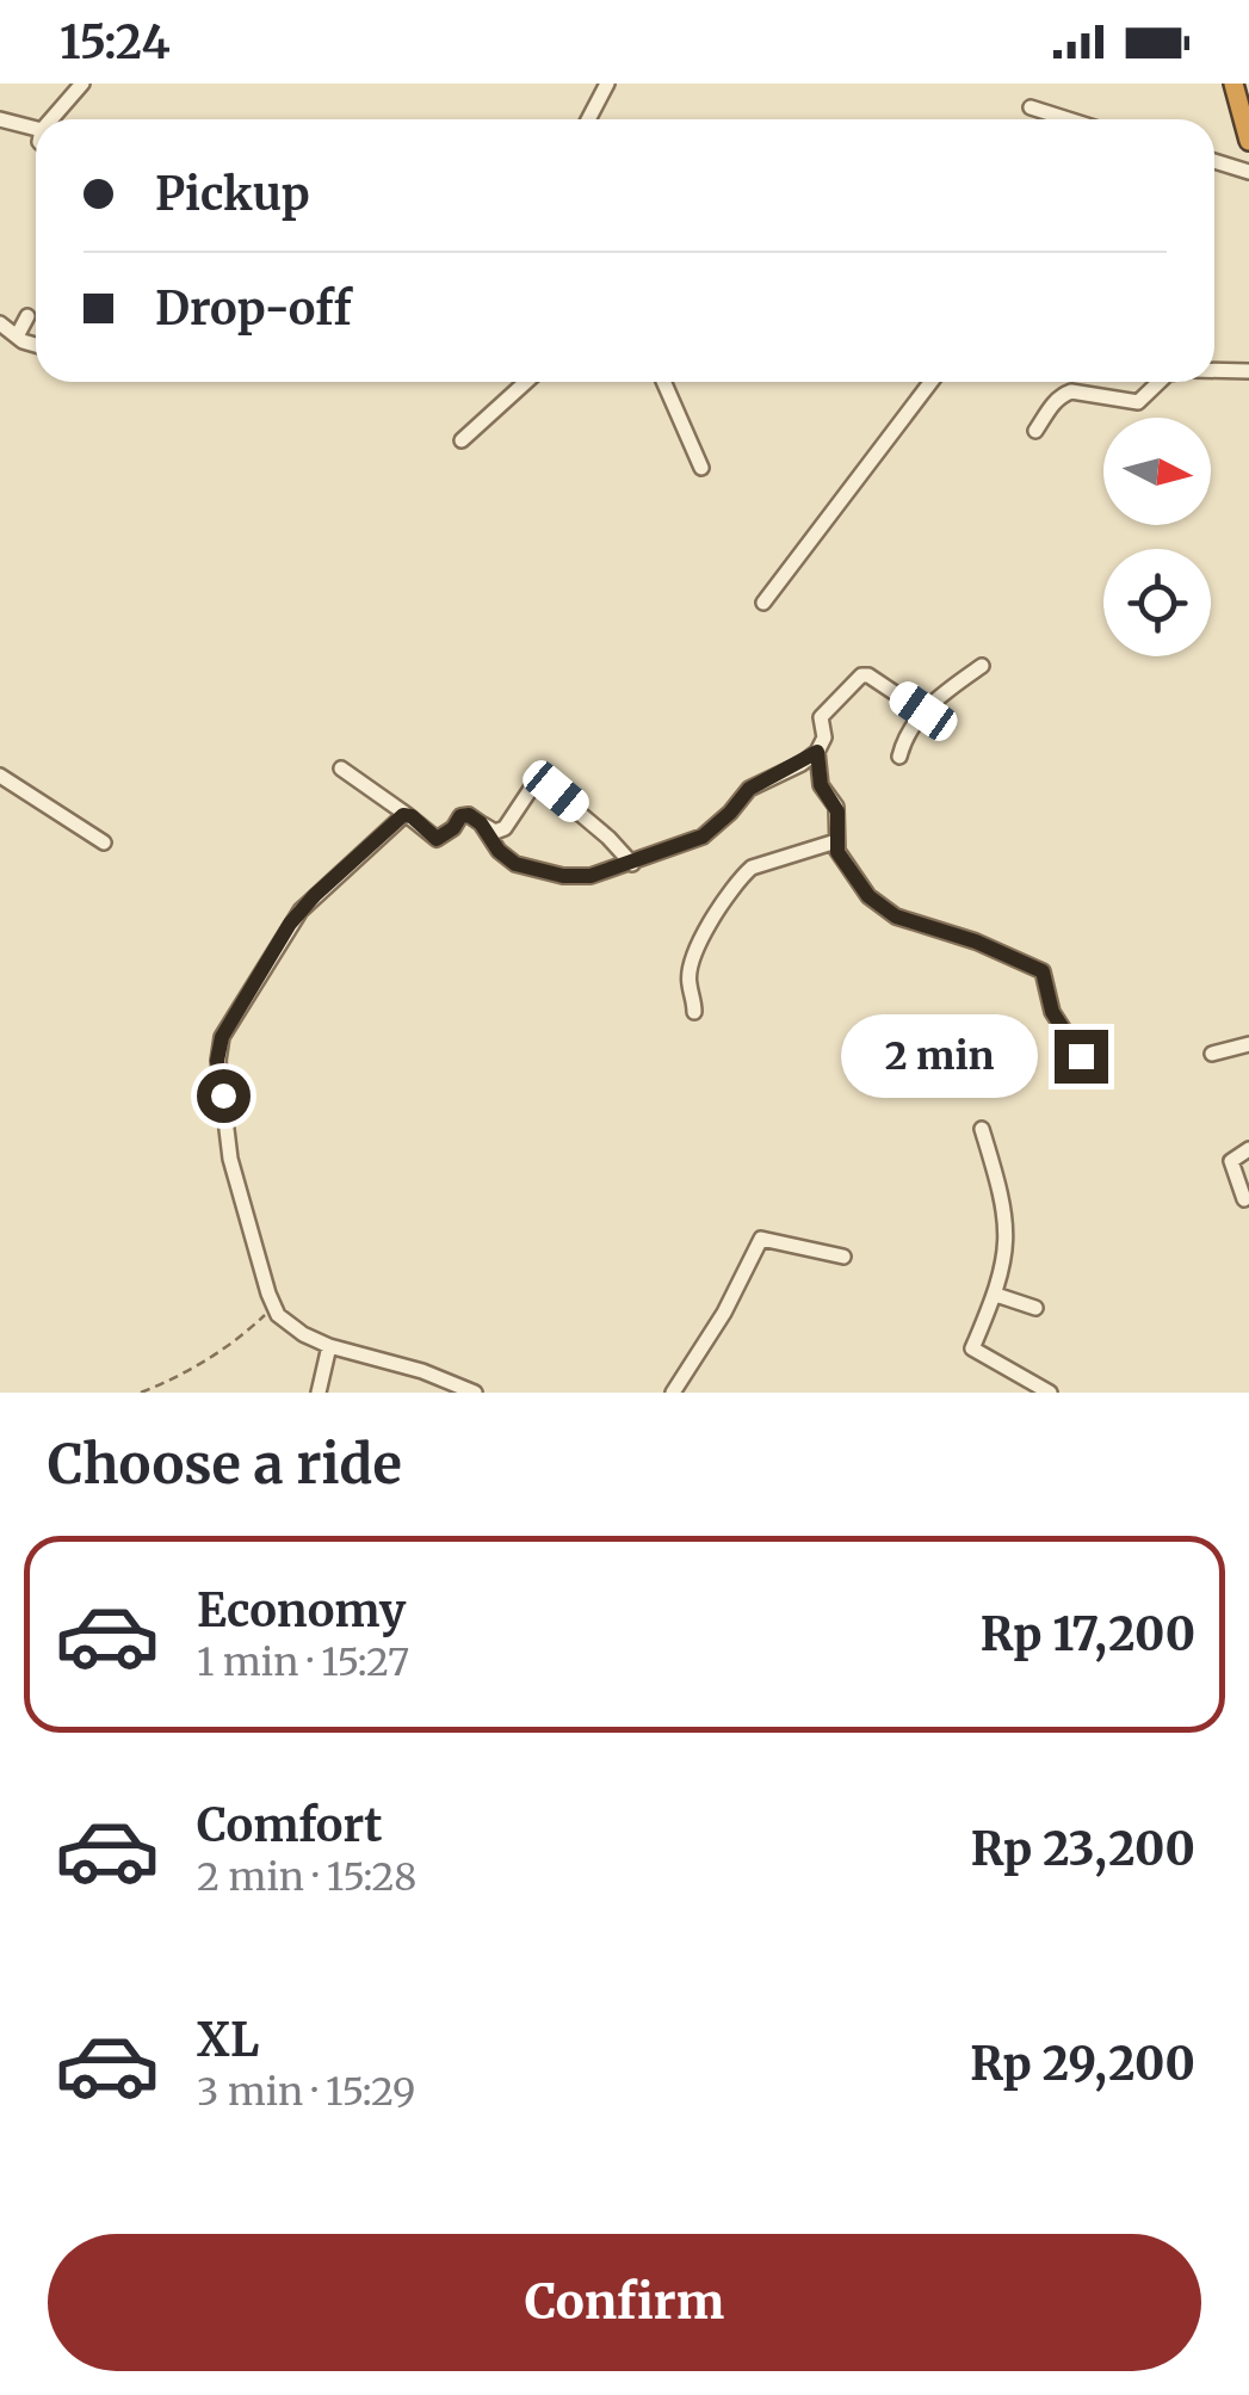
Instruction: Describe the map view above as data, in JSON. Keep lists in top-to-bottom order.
{
  "north": "right",
  "page": {
    "status": "15:24",
    "banner": ["Pickup", "Drop-off"],
    "bubble": "2 min",
    "heading": "Choose a ride",
    "list": [
      {
        "name": "Economy",
        "note": "1 min · 15:27",
        "value": "Rp 17,200"
      },
      {
        "name": "Comfort",
        "note": "2 min · 15:28",
        "value": "Rp 23,200"
      },
      {
        "name": "XL",
        "note": "3 min · 15:29",
        "value": "Rp 29,200"
      }
    ],
    "buttons": "Confirm"
  }
}
